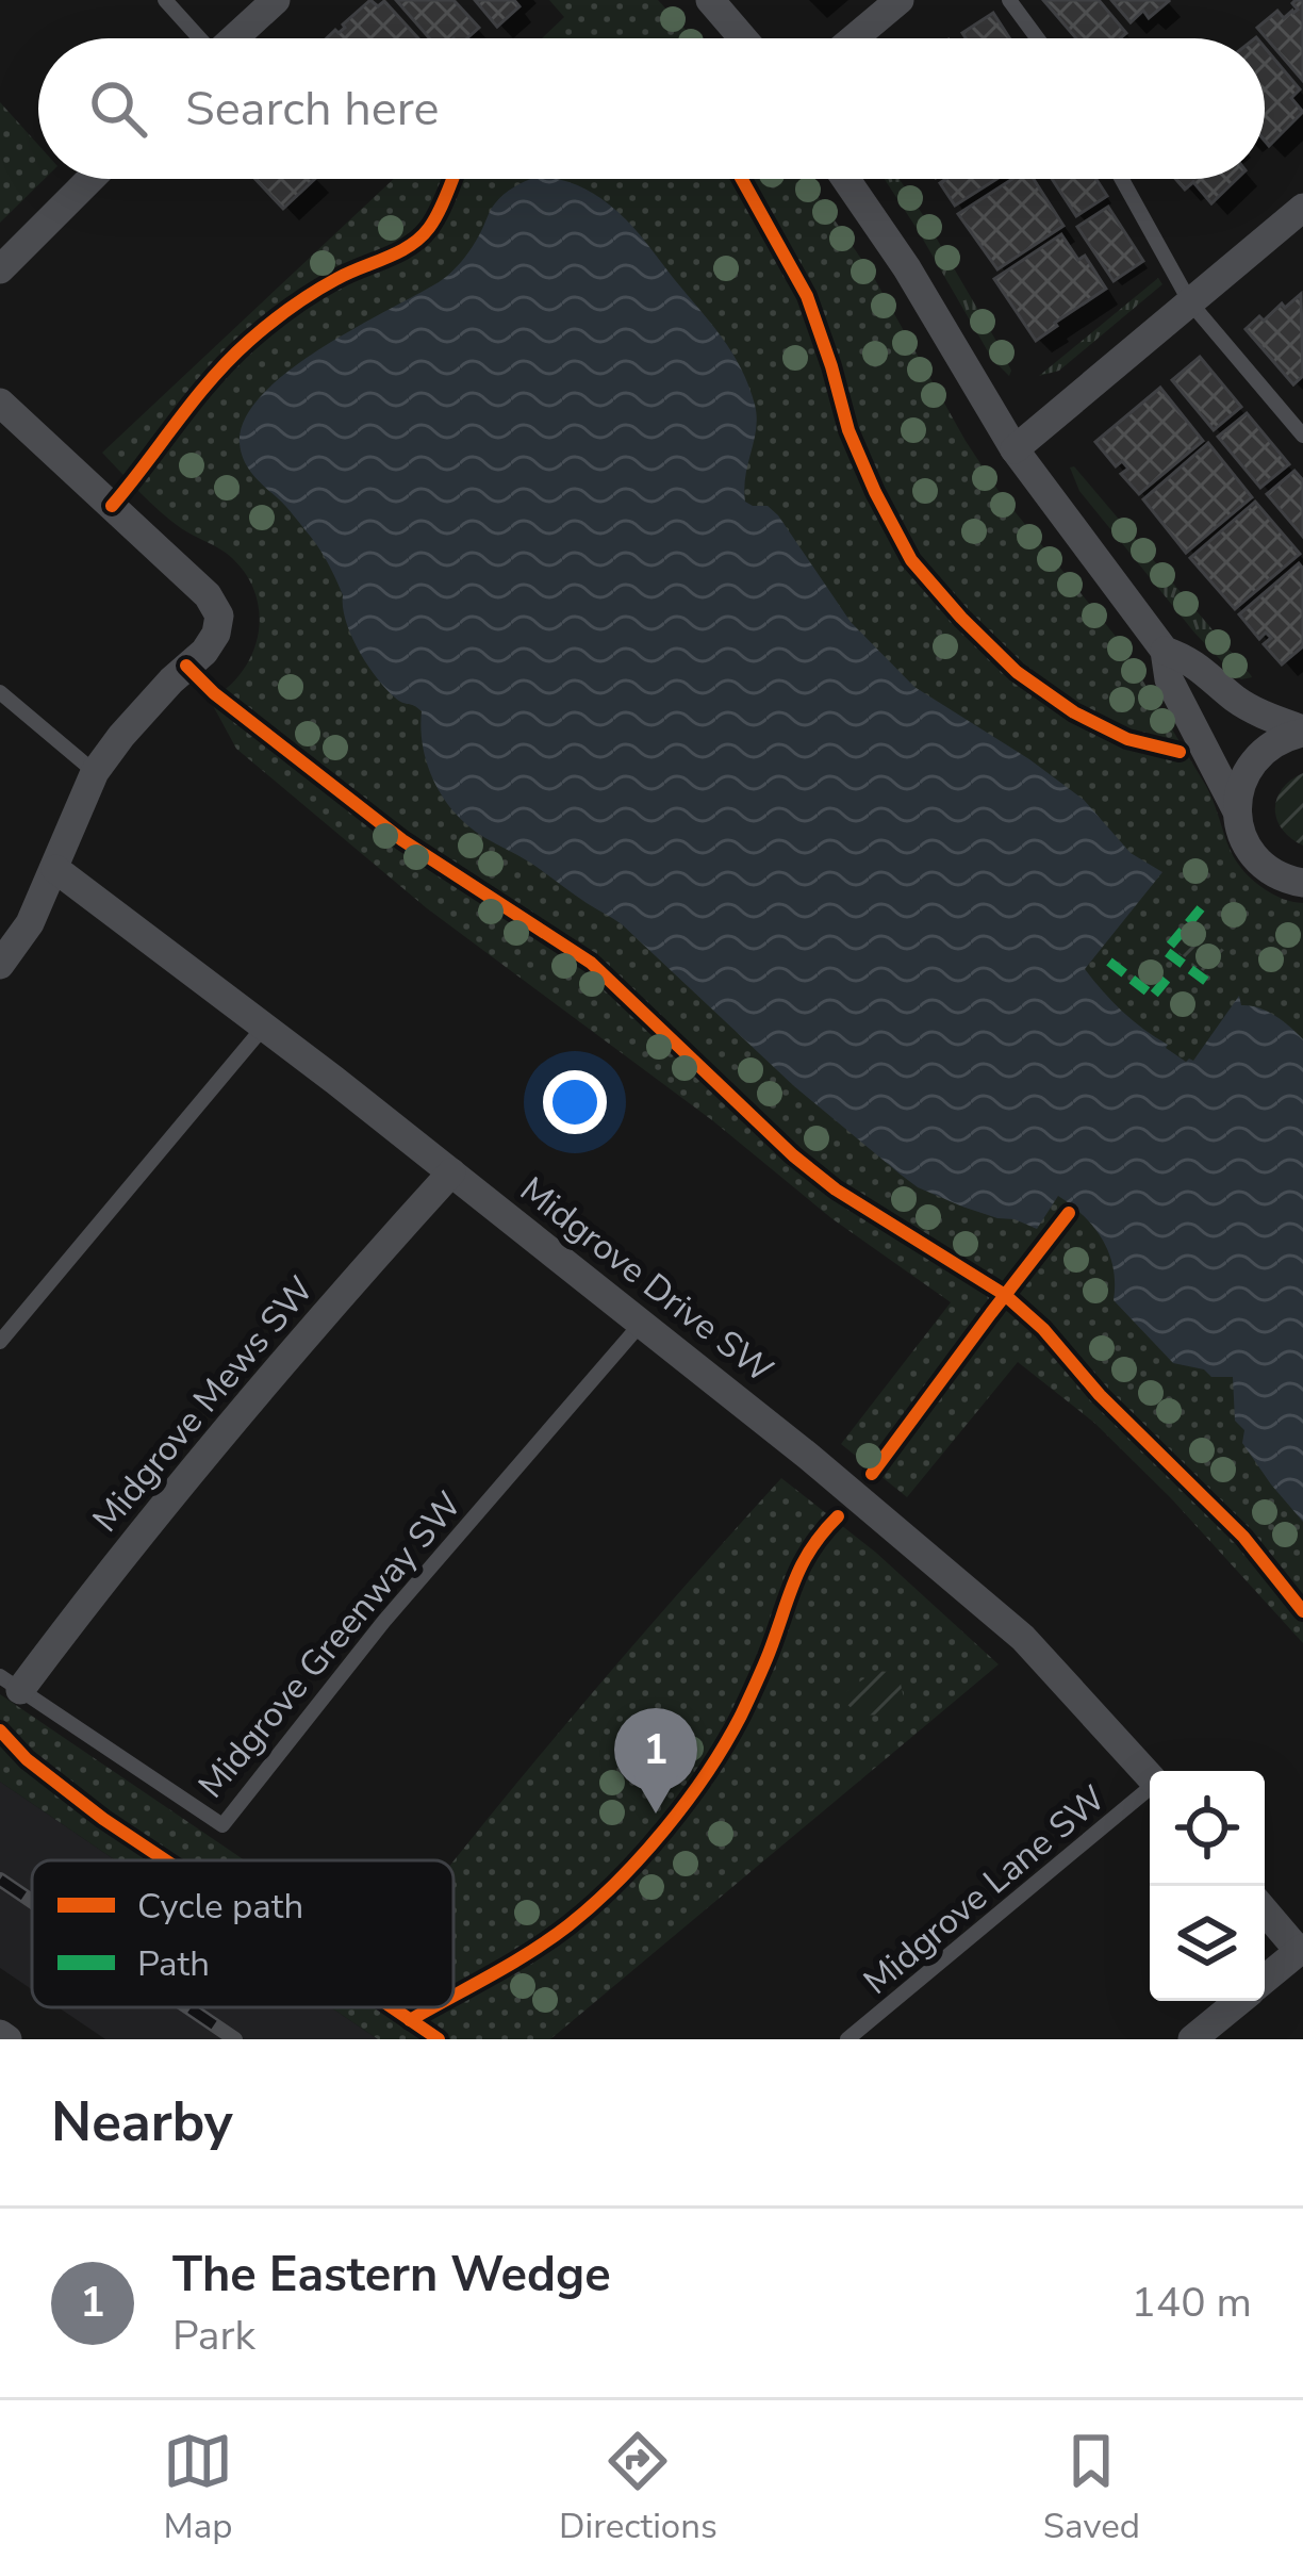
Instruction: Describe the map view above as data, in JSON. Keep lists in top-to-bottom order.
{
  "streets": {
    "street": ["Midgrove Drive SW", "Midgrove Mews SW"],
    "lane": ["Midgrove Greenway SW", "Midgrove Lane SW"]
  },
  "crossings": [
    ["Midgrove Drive SW", "Midgrove Mews SW"],
    ["Midgrove Drive SW", "Midgrove Greenway SW"],
    ["Midgrove Mews SW", "Midgrove Greenway SW"]
  ],
  "legend": ["Cycle path", "Path"],
  "page": {
    "search": "Search here",
    "pins": "1",
    "heading": "Nearby",
    "list": [
      {
        "mark": "1",
        "name": "The Eastern Wedge",
        "note": "Park",
        "value": "140 m"
      }
    ],
    "nav": ["Map", "Directions", "Saved"]
  }
}
